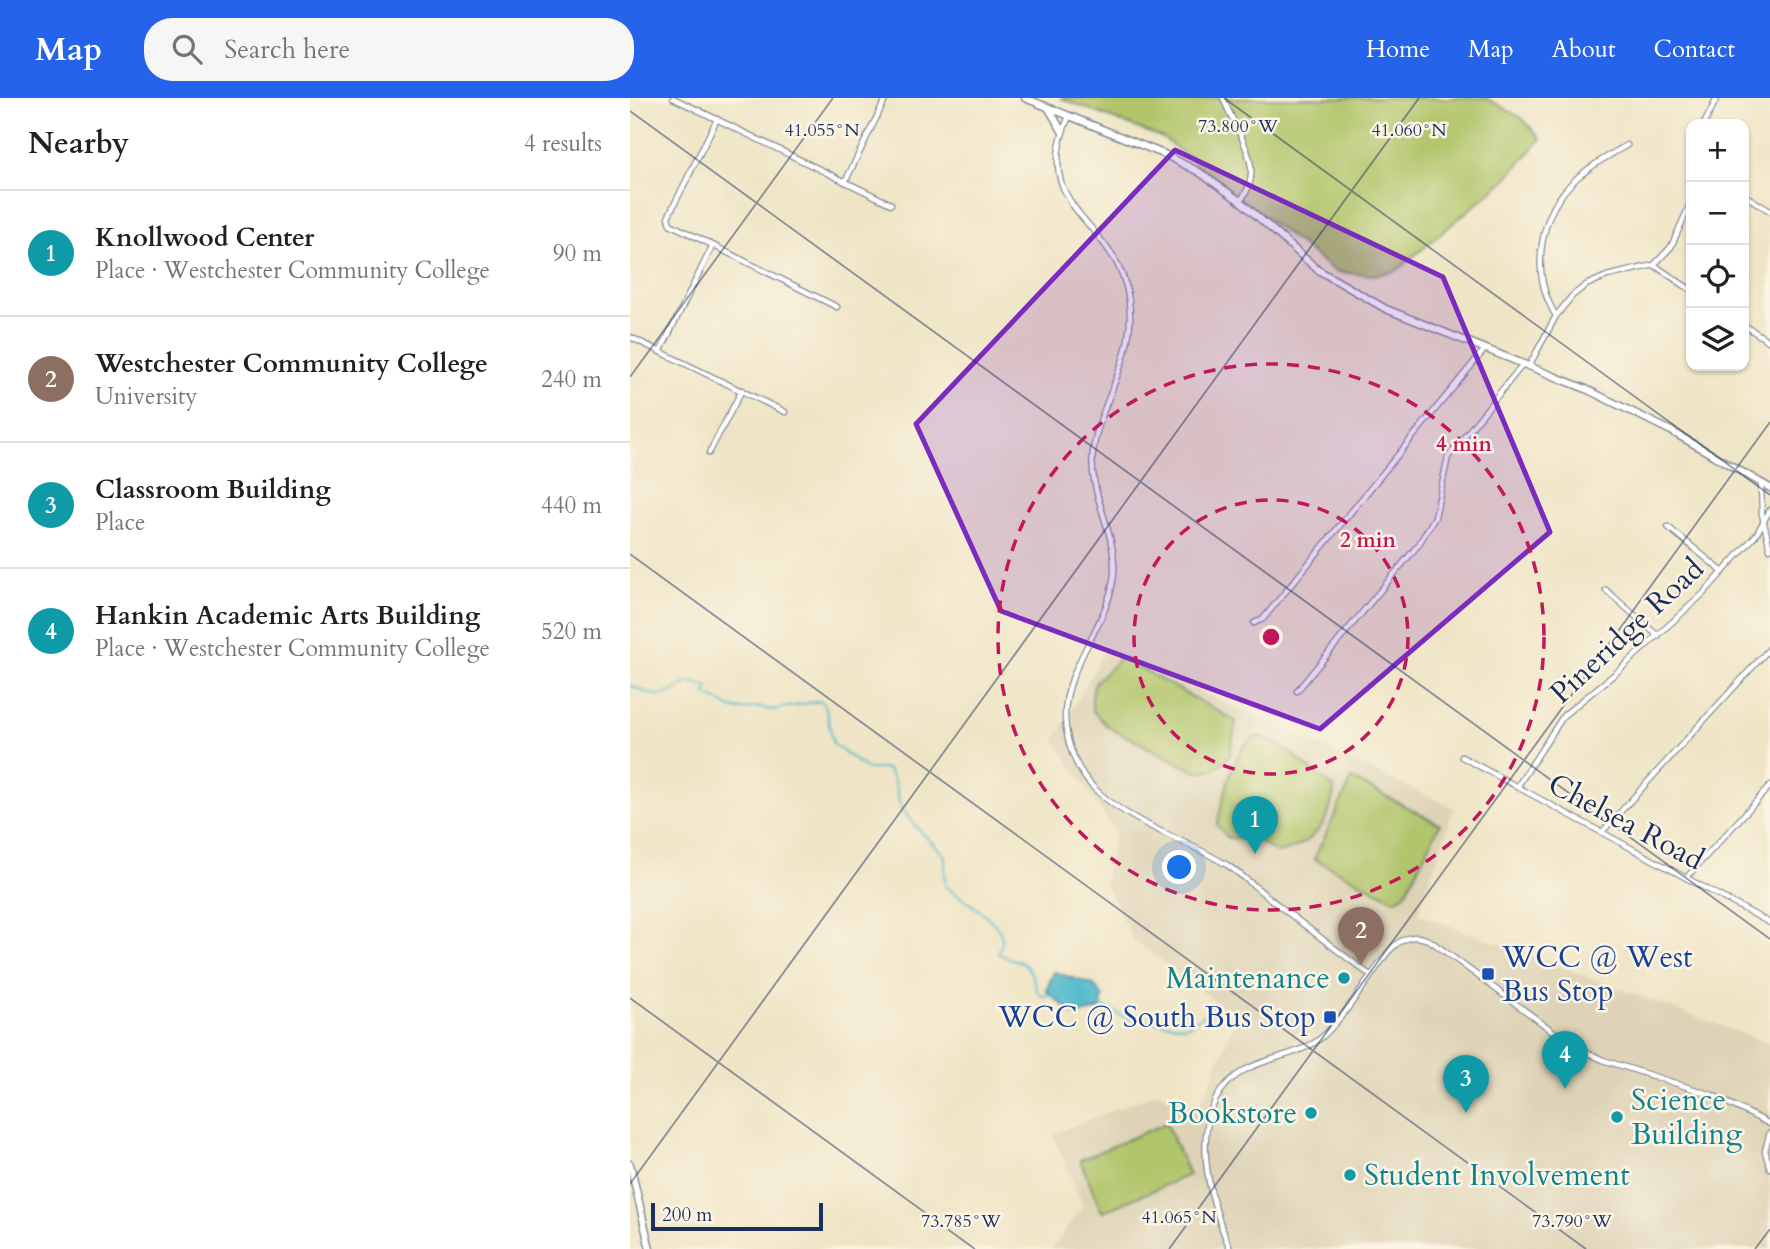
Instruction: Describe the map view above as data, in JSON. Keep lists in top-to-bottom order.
{
  "streets": {
    "street": ["Pineridge Road", "Chelsea Road"]
  },
  "crossings": [
    ["Pineridge Road", "Chelsea Road"]
  ],
  "places": {
    "transit": ["WCC @ West Bus Stop", "WCC @ South Bus Stop"],
    "other": [
      "Maintenance",
      "Bookstore",
      "Science Building",
      "Student Involvement"
    ]
  },
  "scale_bar": "200 m",
  "page": {
    "header": "Map",
    "search": "Search here",
    "nav": [
      "Home",
      "Map",
      "About",
      "Contact"
    ],
    "heading": ["Nearby", "4 results"],
    "map_buttons": ["+", "−"],
    "list": [
      {
        "mark": "1",
        "name": "Knollwood Center",
        "note": "Place · Westchester Community College",
        "value": "90 m"
      },
      {
        "mark": "2",
        "name": "Westchester Community College",
        "note": "University",
        "value": "240 m"
      },
      {
        "mark": "3",
        "name": "Classroom Building",
        "note": "Place",
        "value": "440 m"
      },
      {
        "mark": "4",
        "name": "Hankin Academic Arts Building",
        "note": "Place · Westchester Community College",
        "value": "520 m"
      }
    ],
    "pins": [
      "1",
      "2",
      "4",
      "3"
    ],
    "scale": "200 m"
  },
  "coordinates": [
    "73.800°W",
    "41.060°N",
    "41.055°N",
    "41.065°N",
    "73.785°W",
    "73.790°W"
  ],
  "rings": ["4 min", "2 min"]
}
